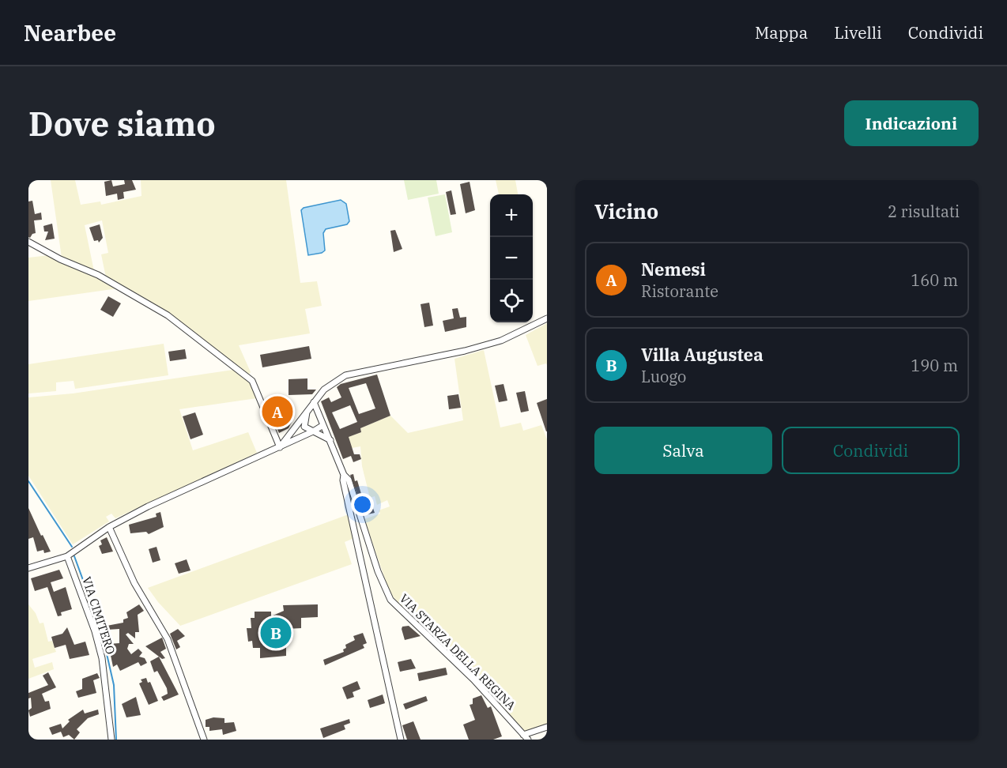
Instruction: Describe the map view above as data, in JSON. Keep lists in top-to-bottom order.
{
  "streets": {
    "street": ["VIA CIMITERO", "VIA STARZA DELLA REGINA"]
  },
  "page": {
    "header": "Nearbee",
    "nav": ["Mappa", "Livelli", "Condividi"],
    "buttons": [
      "Indicazioni",
      ["Salva", "Condividi"]
    ],
    "title": "Dove siamo",
    "heading": ["Vicino", "2 risultati"],
    "map_buttons": ["+", "−"],
    "list": [
      {
        "mark": "A",
        "name": "Nemesi",
        "note": "Ristorante",
        "value": "160 m"
      },
      {
        "mark": "B",
        "name": "Villa Augustea",
        "note": "Luogo",
        "value": "190 m"
      }
    ],
    "pins": ["A", "B"]
  }
}
